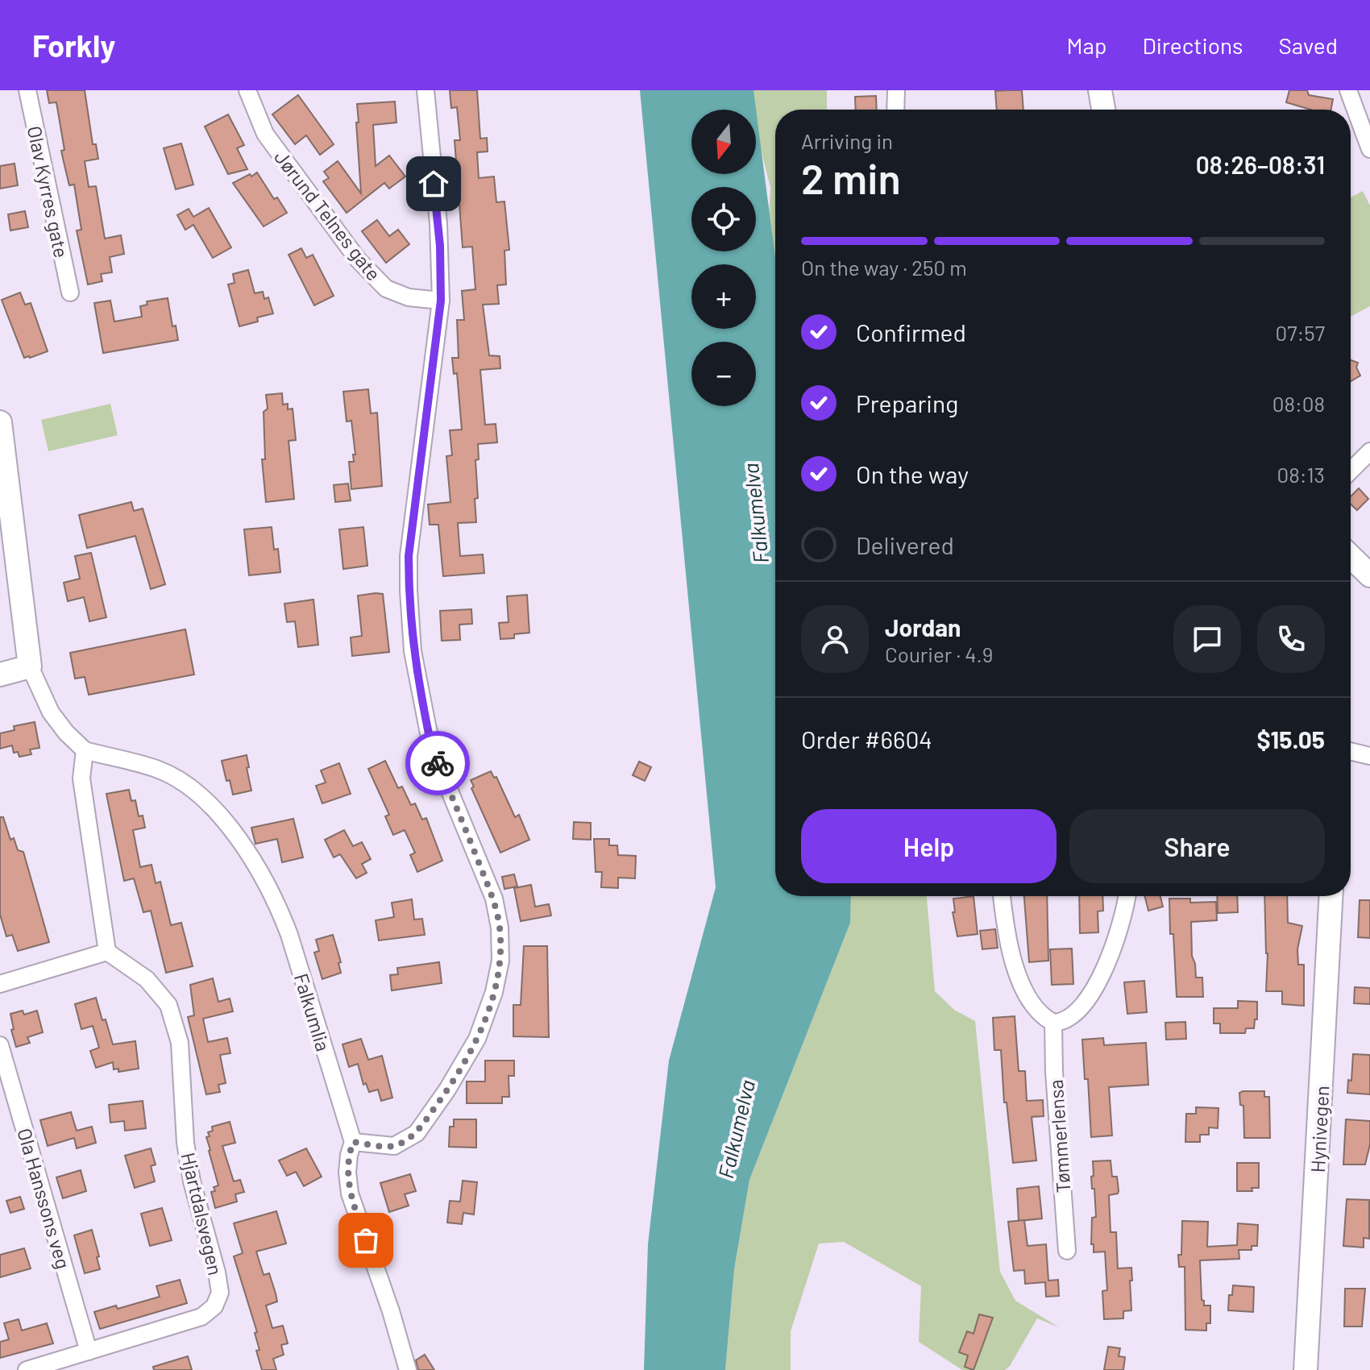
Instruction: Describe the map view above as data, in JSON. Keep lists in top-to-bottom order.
{
  "streets": {
    "main road": ["Hynivegen"],
    "street": [
      "Olav Kyrres gate",
      "Jørund Telnes gate",
      "Falkumlia",
      "Tømmerlensa",
      "Ola Hanssons veg",
      "Hjartdalsvegen"
    ]
  },
  "crossings": [
    ["Ola Hanssons veg", "Hjartdalsvegen"]
  ],
  "water": ["Falkumelva"],
  "north": "bottom",
  "page": {
    "header": "Forkly",
    "nav": ["Map", "Directions", "Saved"],
    "map_buttons": ["+", "−"],
    "heading": ["2 min", "Arriving in", "08:26–08:31"],
    "panel": [
      "Jordan",
      "Courier · 4.9",
      "Order #6604",
      "$15.05"
    ],
    "bar": "On the way · 250 m",
    "list": [
      ["Confirmed", "07:57"],
      ["Preparing", "08:08"],
      ["On the way", "08:13"],
      "Delivered"
    ],
    "buttons": ["Help", "Share"]
  }
}
